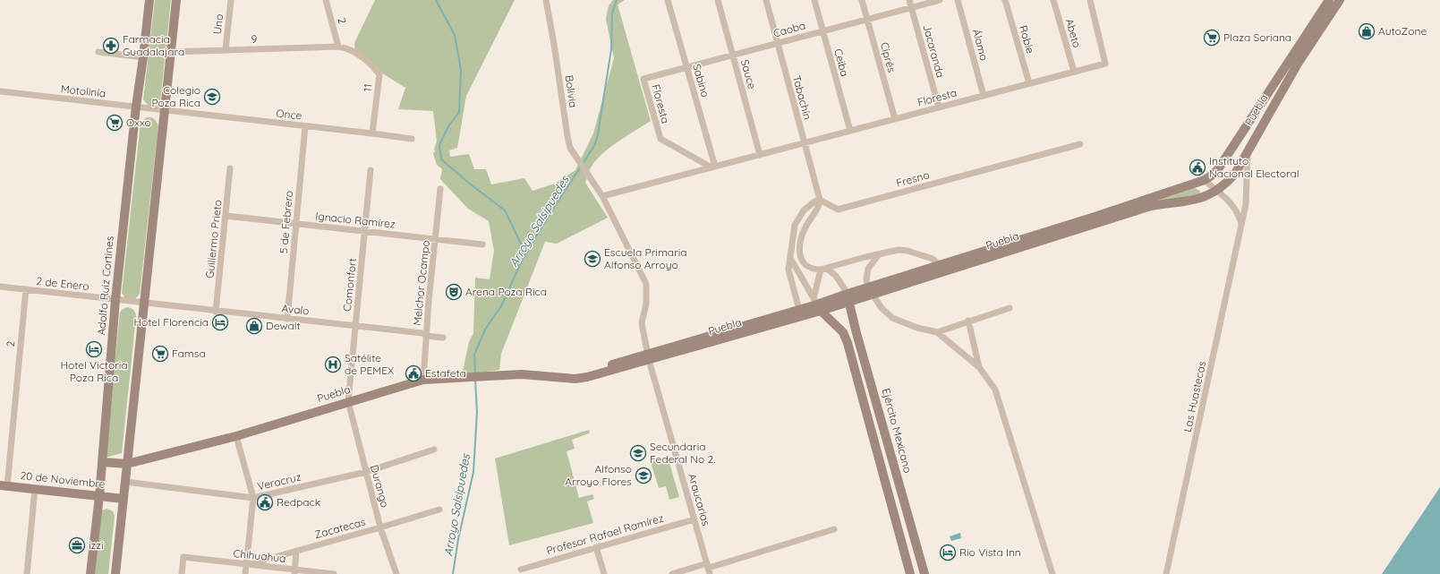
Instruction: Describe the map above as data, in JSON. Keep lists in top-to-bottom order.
{
  "streets": {
    "main road": [
      "Puebla",
      "Adolfo Ruiz Cortines",
      "Ejército Mexicano",
      "20 de Noviembre"
    ],
    "street": [
      "2",
      "Uno",
      "Caoba",
      "Abeto",
      "9",
      "Roble",
      "Álamo",
      "Jacaranda",
      "Ciprés",
      "Ceiba",
      "Sauce",
      "Sabino",
      "11",
      "Motolinía",
      "Bolivia",
      "Tabachín",
      "Floresta",
      "Once",
      "Fresno",
      "Ignacio Ramírez",
      "5 de Febrero",
      "Guillermo Prieto",
      "Melchor Ocampo",
      "2 de Enero",
      "Comonfort",
      "Avalo",
      "Las Huastecas",
      "Veracruz",
      "Durango",
      "Araucarias",
      "Zacatecas",
      "Profesor Rafael Ramírez",
      "Chihuahua"
    ]
  },
  "crossings": [
    ["2", "9"],
    ["2", "11"],
    ["2", "2 de Enero"],
    ["2", "20 de Noviembre"],
    ["Uno", "9"],
    ["Caoba", "Jacaranda"],
    ["Caoba", "Ciprés"],
    ["Caoba", "Ceiba"],
    ["Caoba", "Sauce"],
    ["Caoba", "Sabino"],
    ["Caoba", "Tabachín"],
    ["Caoba", "Floresta"],
    ["Abeto", "Floresta"],
    ["9", "11"],
    ["Roble", "Floresta"],
    ["Álamo", "Floresta"],
    ["Jacaranda", "Floresta"],
    ["Ciprés", "Floresta"],
    ["Ceiba", "Floresta"],
    ["Sauce", "Floresta"],
    ["Sabino", "Floresta"],
    ["11", "Once"],
    ["Motolinía", "Once"],
    ["Motolinía", "Adolfo Ruiz Cortines"],
    ["Bolivia", "Floresta"],
    ["Bolivia", "Araucarias"],
    ["Tabachín", "Floresta"],
    ["Tabachín", "Fresno"],
    ["Floresta", "Araucarias"],
    ["Puebla", "Melchor Ocampo"],
    ["Puebla", "Comonfort"],
    ["Puebla", "Adolfo Ruiz Cortines"],
    ["Puebla", "Las Huastecas"],
    ["Puebla", "Ejército Mexicano"],
    ["Puebla", "Durango"],
    ["Puebla", "Araucarias"],
    ["Once", "5 de Febrero"],
    ["Ignacio Ramírez", "5 de Febrero"],
    ["Ignacio Ramírez", "Guillermo Prieto"],
    ["Ignacio Ramírez", "Melchor Ocampo"],
    ["Ignacio Ramírez", "Comonfort"],
    ["5 de Febrero", "Avalo"],
    ["Guillermo Prieto", "Avalo"],
    ["Melchor Ocampo", "Avalo"],
    ["2 de Enero", "Adolfo Ruiz Cortines"],
    ["2 de Enero", "Avalo"],
    ["Comonfort", "Avalo"],
    ["Comonfort", "Durango"],
    ["Adolfo Ruiz Cortines", "20 de Noviembre"],
    ["Veracruz", "Durango"],
    ["Durango", "Zacatecas"],
    ["Araucarias", "Profesor Rafael Ramírez"],
    ["Zacatecas", "Chihuahua"]
  ],
  "water": ["Arroyo Salsipuedes"],
  "places": {
    "shop": ["AutoZone", "Dewalt"],
    "supermarket": ["Plaza Soriana", "Oxxo", "Famsa"],
    "pharmacy": ["Farmacia Guadalajara"],
    "school or university": [
      "Colegio Poza Rica",
      "Escuela Primaria Alfonso Arroyo",
      "Secundaria Federal No 2.",
      "Alfonso Arroyo Flores"
    ],
    "public building": ["Instituto Nacional Electoral", "Estafeta", "Redpack"],
    "theatre": ["Arena Poza Rica"],
    "hotel": ["Hotel Florencia", "Hotel Victoria Poza Rica", "Rio Vista Inn"],
    "hospital": ["Satélite de PEMEX"],
    "office": ["izzi"]
  }
}
